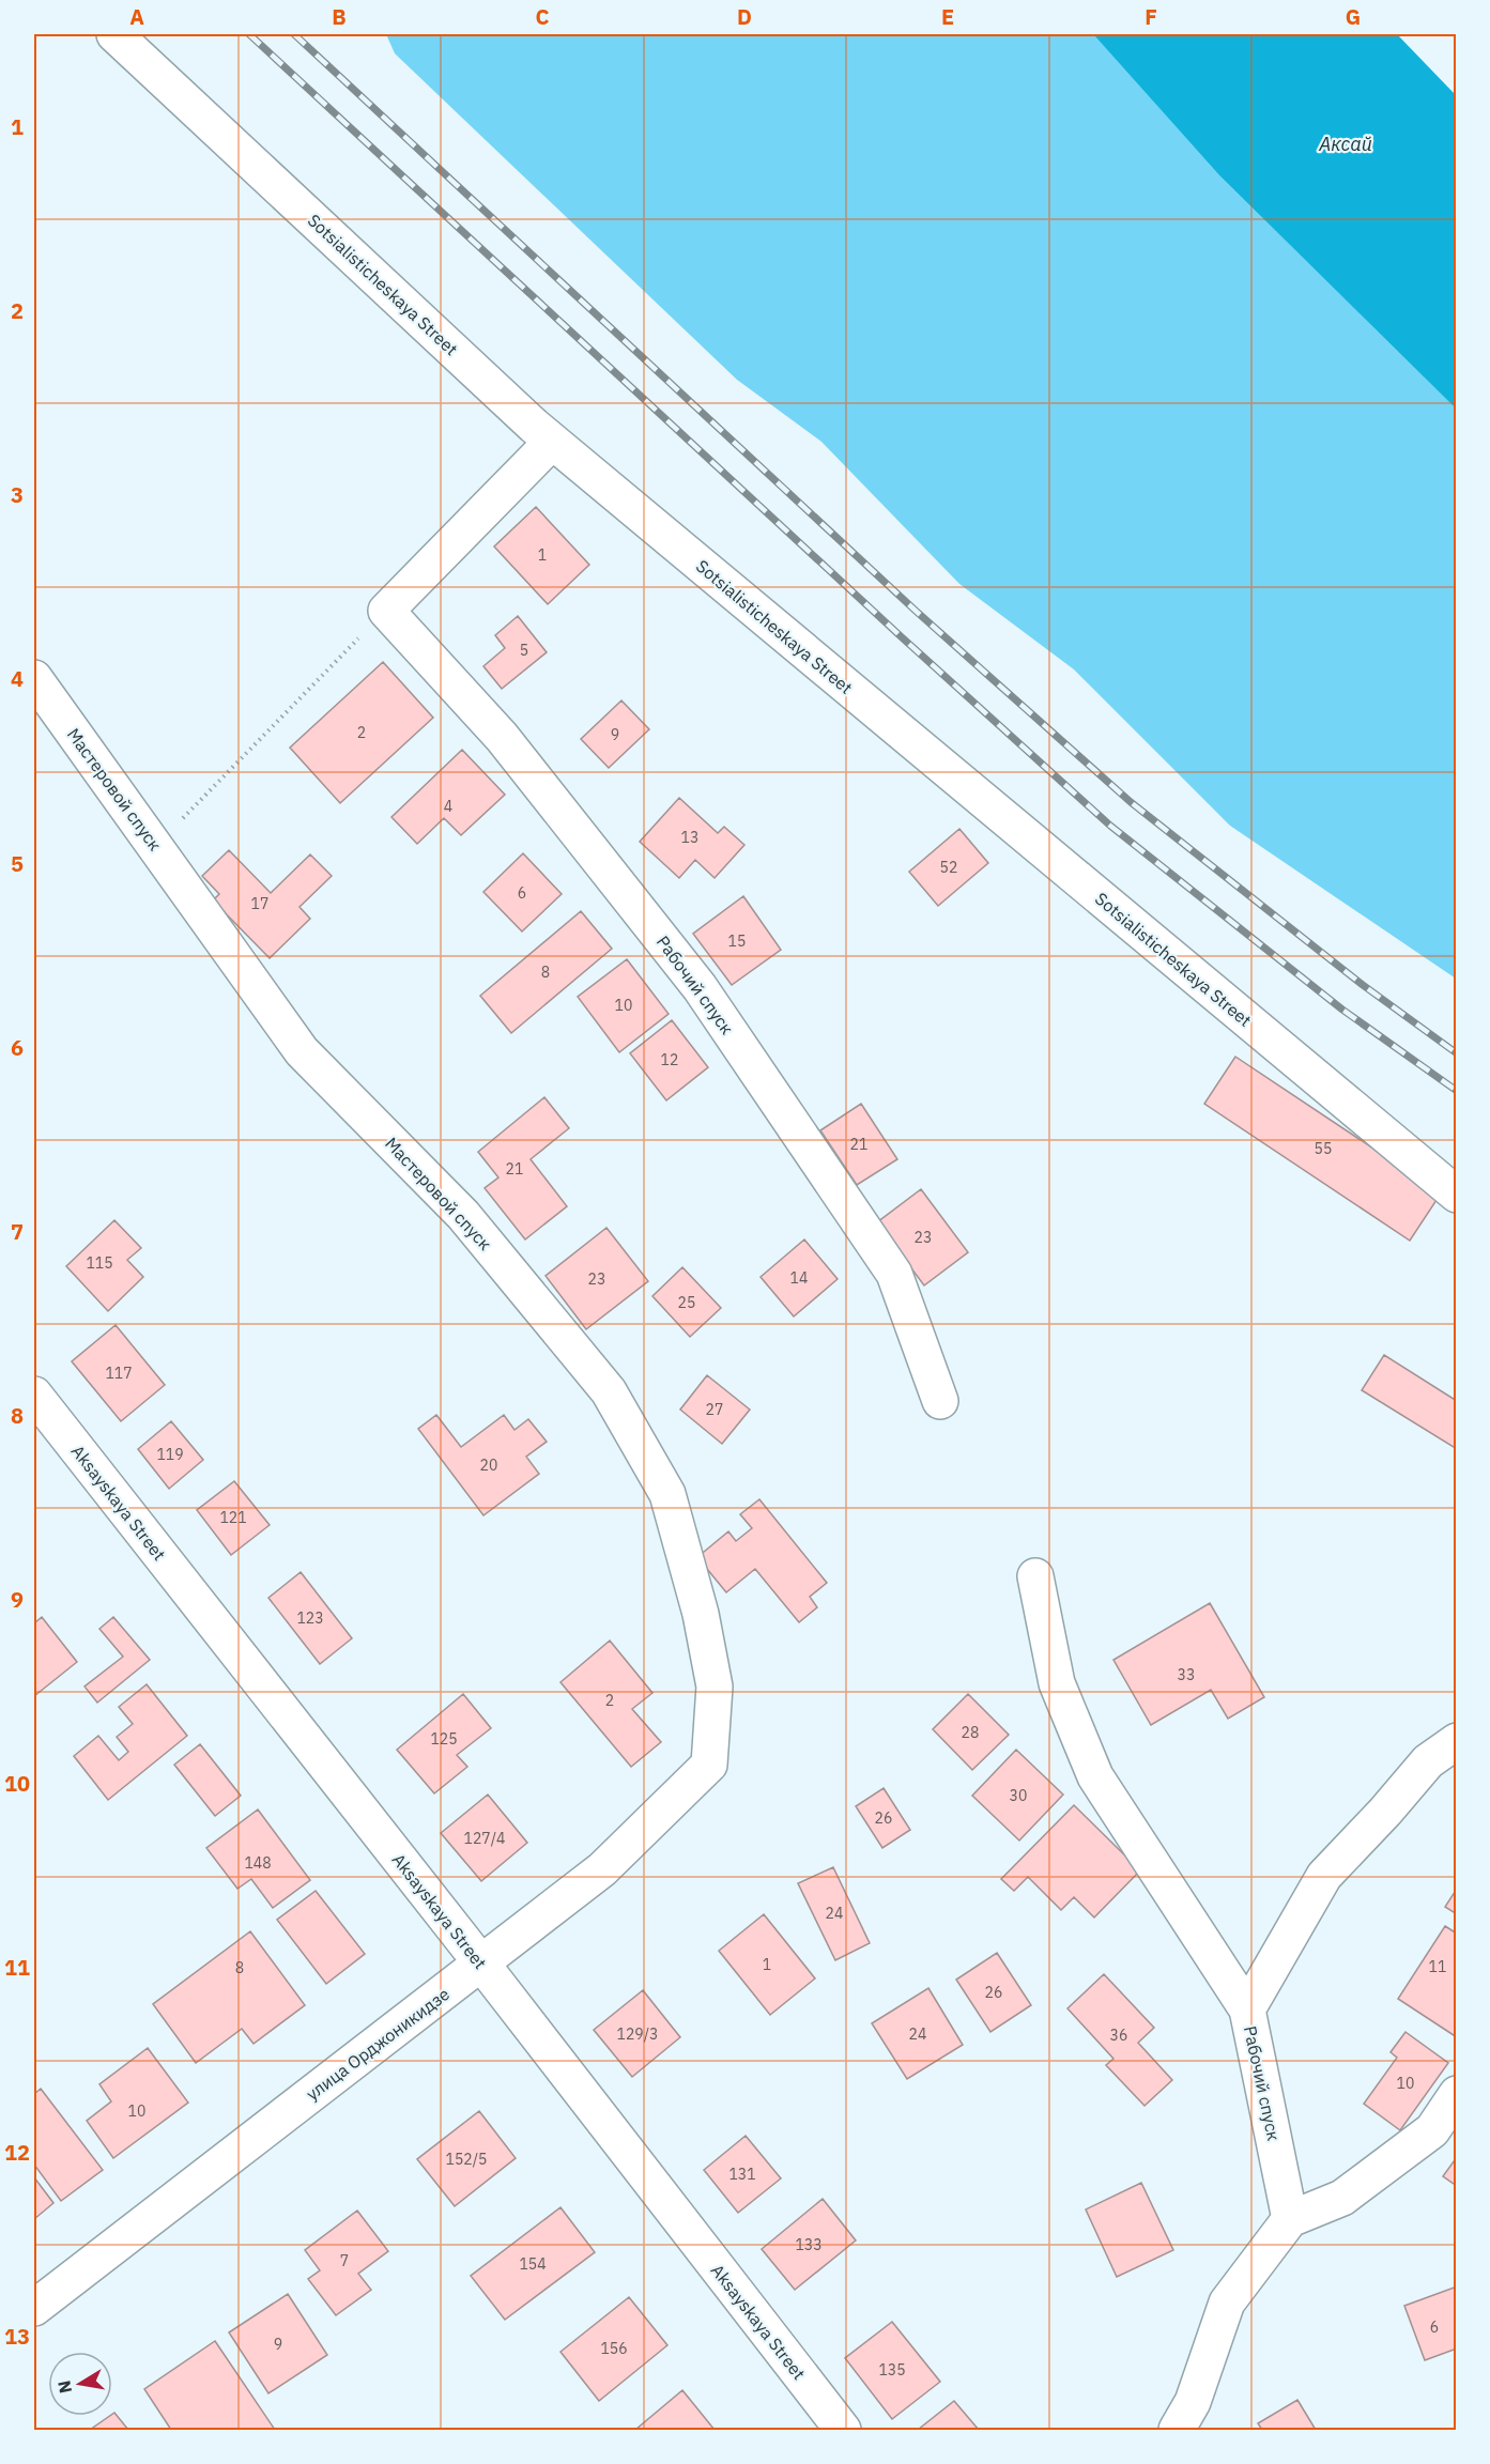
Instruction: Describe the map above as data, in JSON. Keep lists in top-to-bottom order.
{
  "streets": {
    "street": [
      "Sotsialisticheskaya Street",
      "Мастеровой спуск",
      "Рабочий спуск",
      "Aksayskaya Street",
      "улица Орджоникидзе"
    ]
  },
  "crossings": [
    ["Мастеровой спуск", "улица Орджоникидзе"],
    ["Aksayskaya Street", "улица Орджоникидзе"]
  ],
  "water": ["Аксай"],
  "house_numbers": [
    "1",
    "5",
    "2",
    "9",
    "4",
    "13",
    "52",
    "6",
    "17",
    "15",
    "8",
    "10",
    "12",
    "21",
    "55",
    "21",
    "23",
    "115",
    "14",
    "23",
    "25",
    "117",
    "27",
    "119",
    "20",
    "121",
    "123",
    "33",
    "2",
    "28",
    "125",
    "30",
    "26",
    "127/4",
    "148",
    "24",
    "1",
    "11",
    "8",
    "26",
    "129/3",
    "24",
    "36",
    "10",
    "10",
    "152/5",
    "131",
    "133",
    "7",
    "154",
    "6",
    "9",
    "156",
    "135"
  ],
  "north": "left",
  "grid": {
    "columns": [
      "A",
      "B",
      "C",
      "D",
      "E",
      "F",
      "G"
    ],
    "rows": [
      "1",
      "2",
      "3",
      "4",
      "5",
      "6",
      "7",
      "8",
      "9",
      "10",
      "11",
      "12",
      "13"
    ]
  }
}
